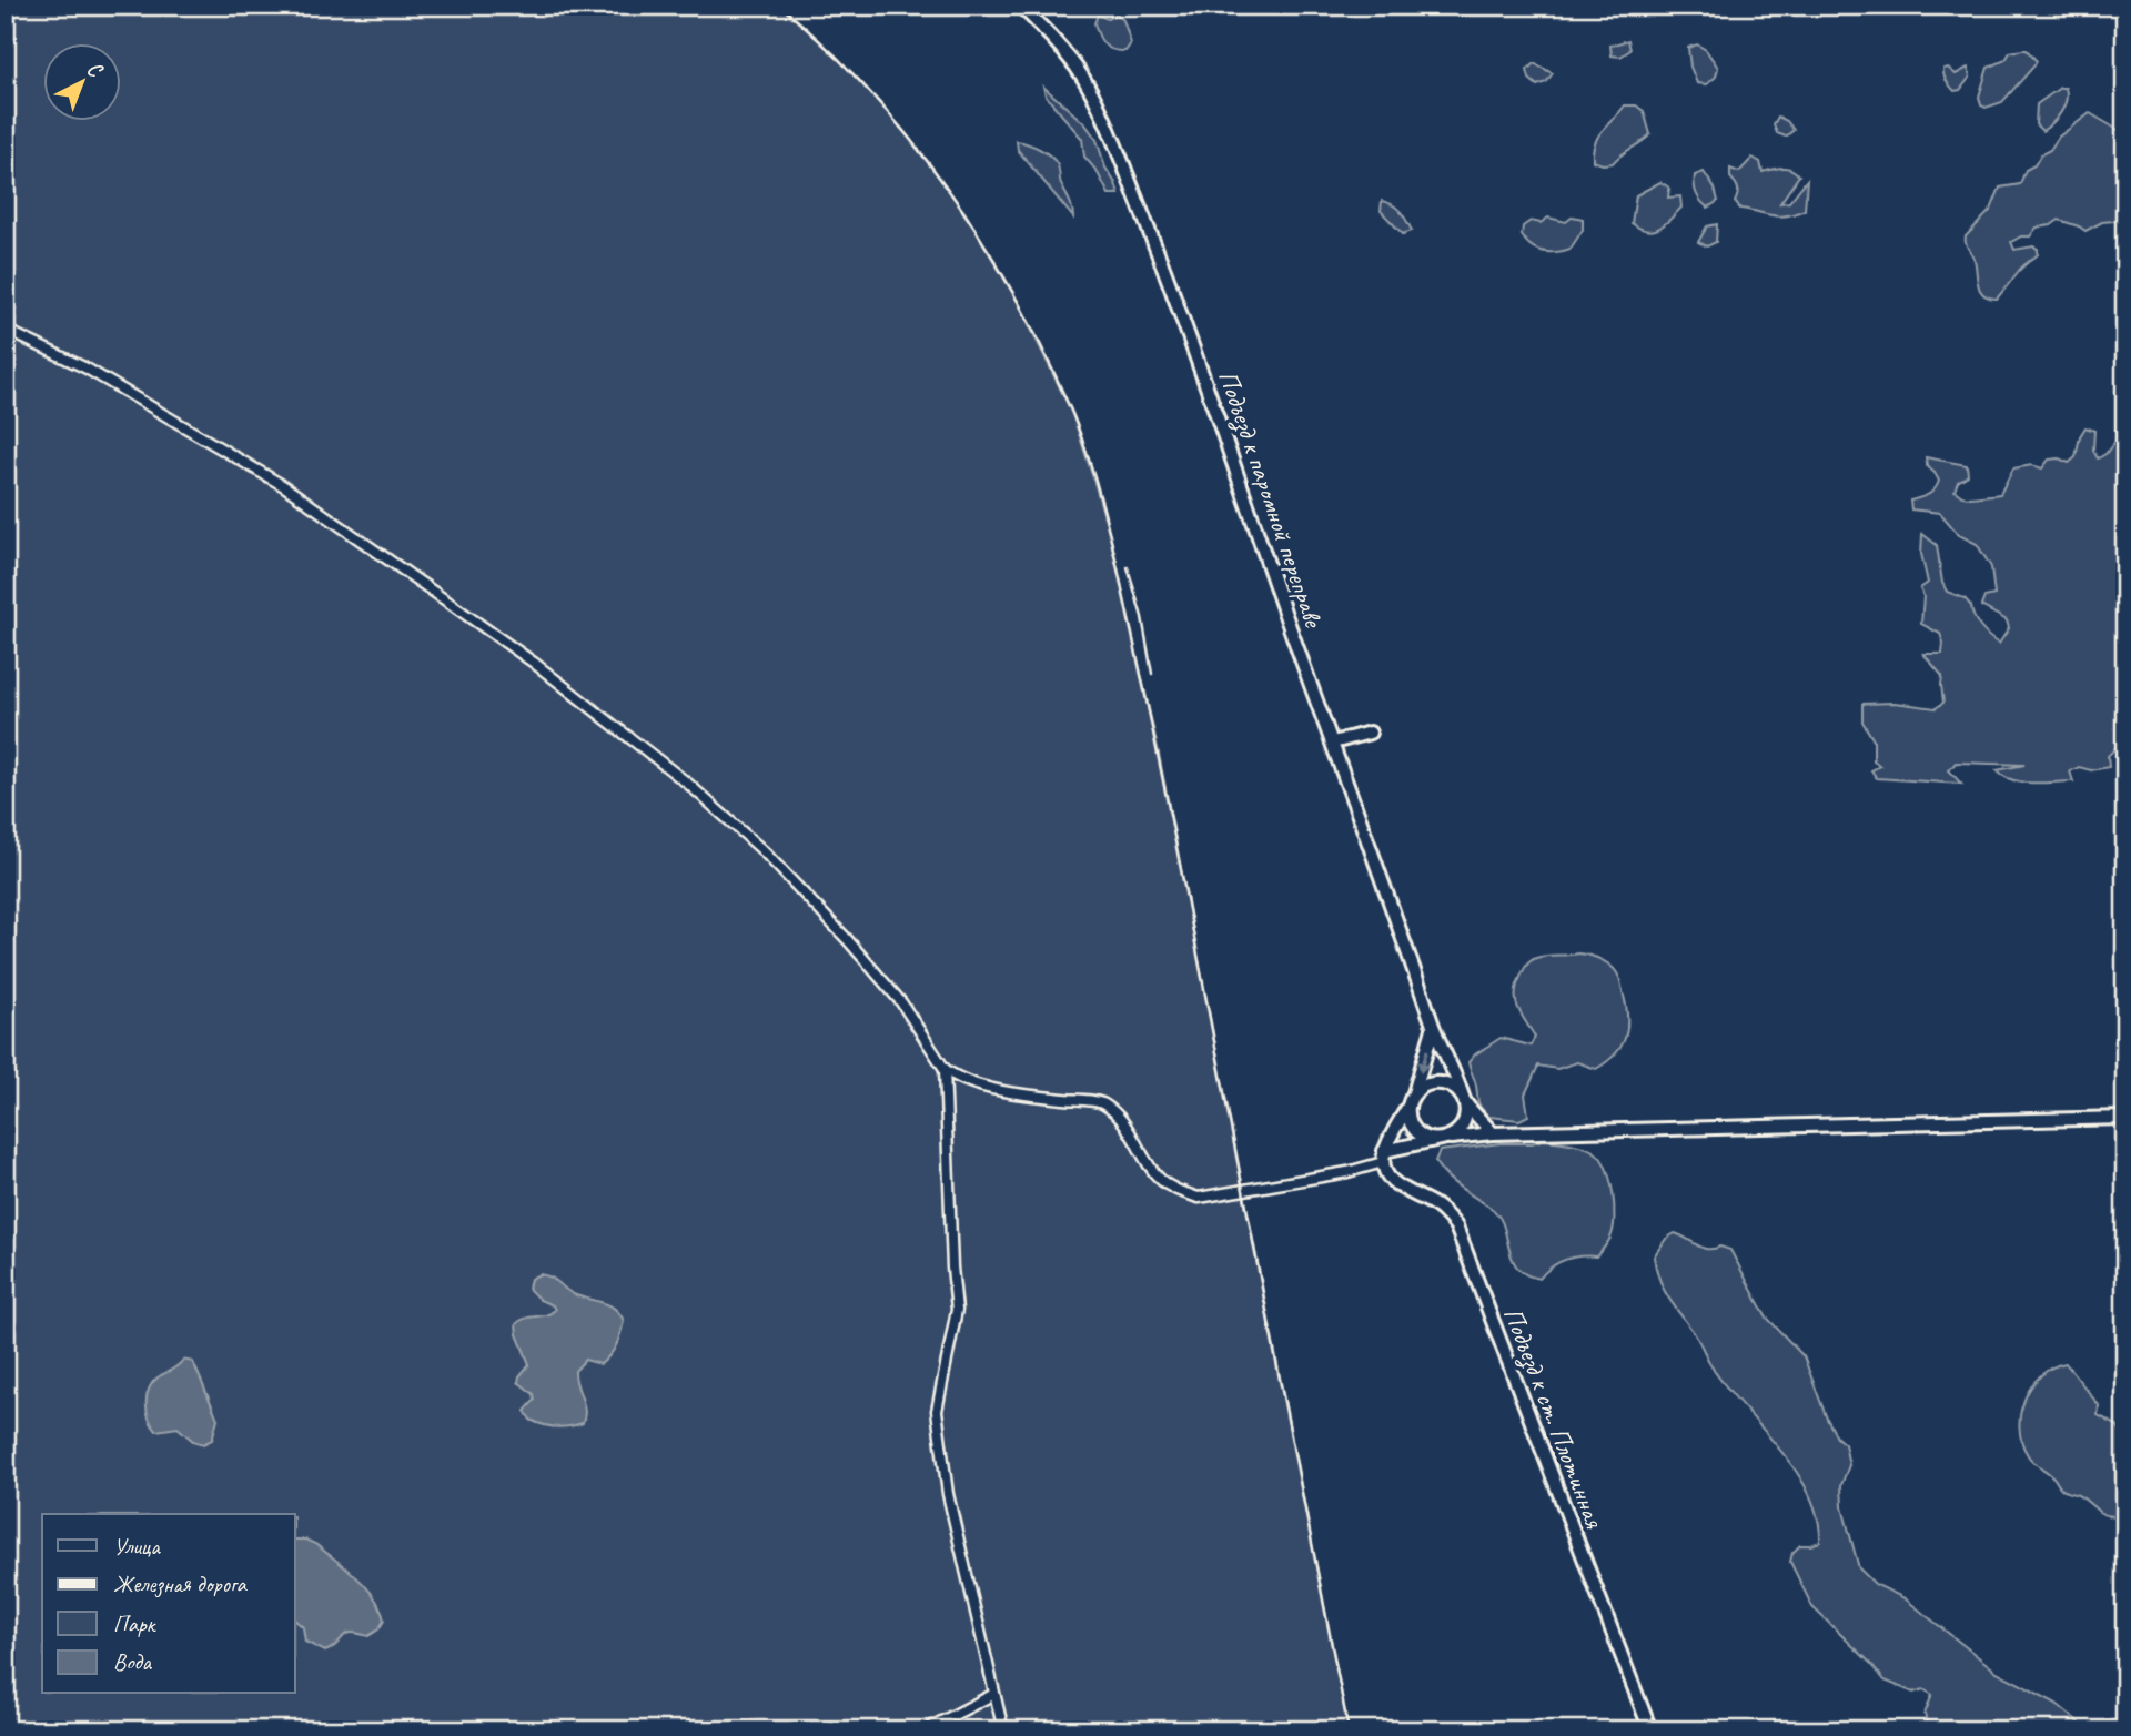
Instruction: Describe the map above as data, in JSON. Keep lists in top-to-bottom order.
{
  "streets": {
    "street": ["Подъезд к паромной переправе", "Подъезд к ст. Плотинная"]
  },
  "legend": [
    "Улица",
    "Железная дорога",
    "Парк",
    "Вода"
  ],
  "north": "top right"
}
